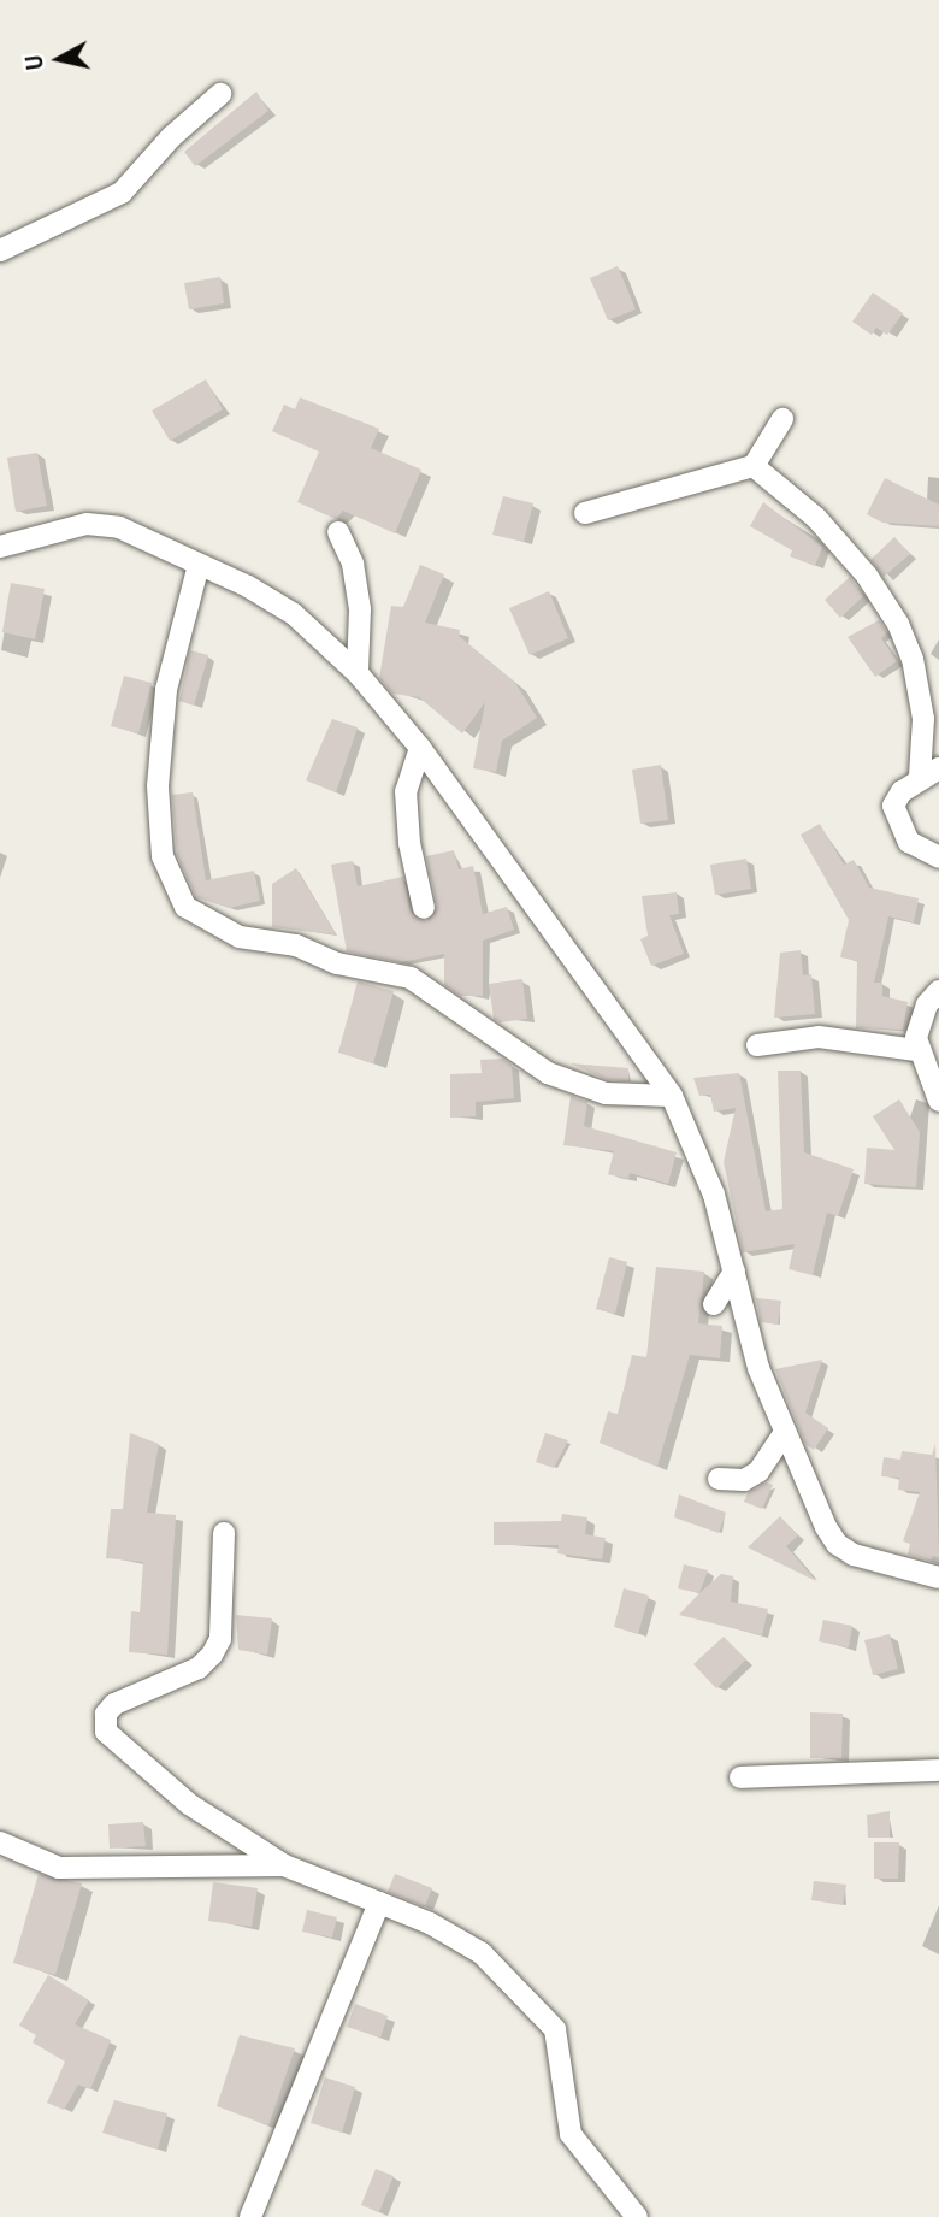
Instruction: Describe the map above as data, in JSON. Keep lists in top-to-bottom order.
{
  "north": "left"
}
